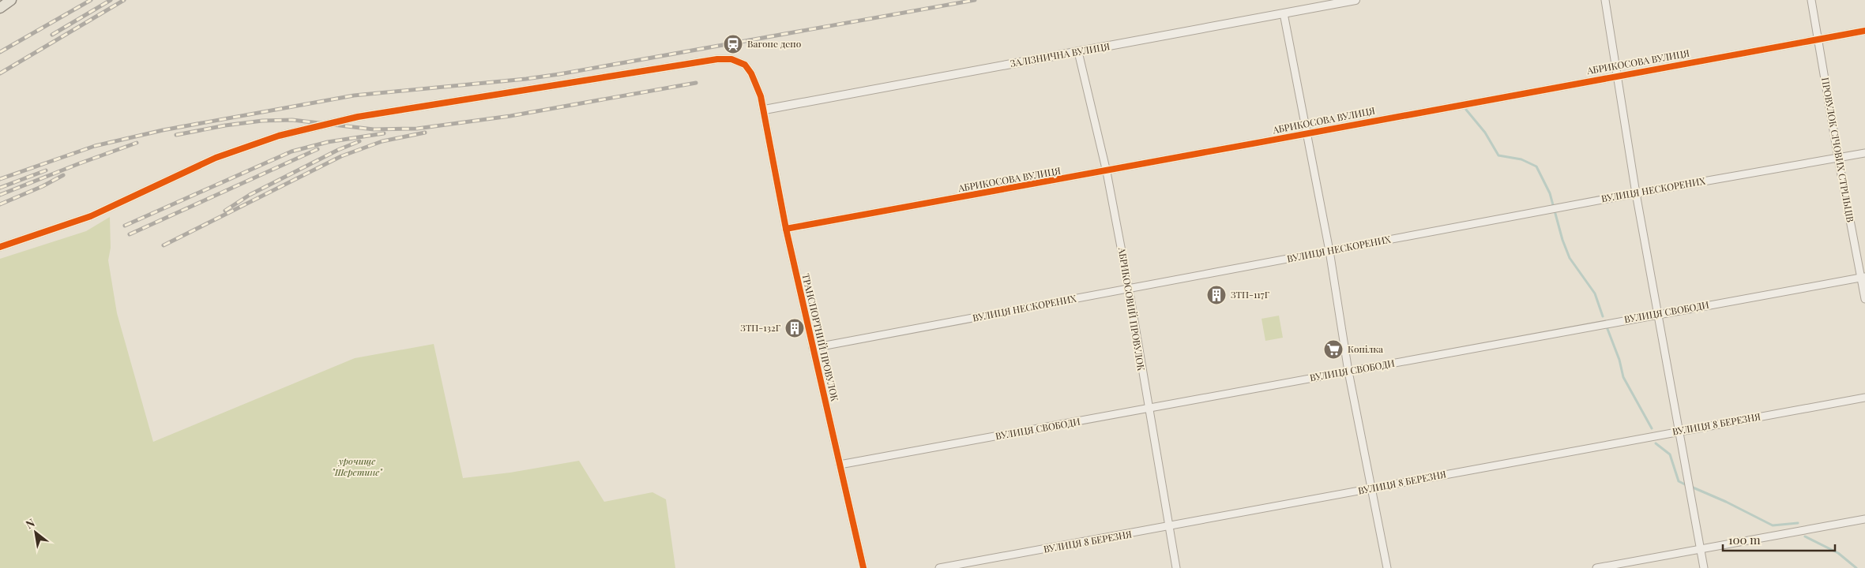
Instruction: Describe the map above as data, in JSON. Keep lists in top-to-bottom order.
{
  "streets": {
    "street": [
      "ЗАЛІЗНИЧНА ВУЛИЦЯ",
      "АБРИКОСОВА ВУЛИЦЯ",
      "ПРОВУЛОК СІЧОВИХ СТРІЛЬЦІВ",
      "ВУЛИЦЯ НЕСКОРЕНИХ",
      "АБРИКОСОВИЙ ПРОВУЛОК",
      "ВУЛИЦЯ СВОБОДИ",
      "ТРАНСПОРТНИЙ ПРОВУЛОК",
      "ВУЛИЦЯ 8 БЕРЕЗНЯ"
    ]
  },
  "crossings": [
    ["ЗАЛІЗНИЧНА ВУЛИЦЯ", "АБРИКОСОВИЙ ПРОВУЛОК"],
    ["ЗАЛІЗНИЧНА ВУЛИЦЯ", "ТРАНСПОРТНИЙ ПРОВУЛОК"],
    ["АБРИКОСОВА ВУЛИЦЯ", "ПРОВУЛОК СІЧОВИХ СТРІЛЬЦІВ"],
    ["АБРИКОСОВА ВУЛИЦЯ", "АБРИКОСОВИЙ ПРОВУЛОК"],
    ["АБРИКОСОВА ВУЛИЦЯ", "ТРАНСПОРТНИЙ ПРОВУЛОК"],
    ["ПРОВУЛОК СІЧОВИХ СТРІЛЬЦІВ", "ВУЛИЦЯ НЕСКОРЕНИХ"],
    ["ПРОВУЛОК СІЧОВИХ СТРІЛЬЦІВ", "ВУЛИЦЯ СВОБОДИ"],
    ["ВУЛИЦЯ НЕСКОРЕНИХ", "АБРИКОСОВИЙ ПРОВУЛОК"],
    ["ВУЛИЦЯ НЕСКОРЕНИХ", "ТРАНСПОРТНИЙ ПРОВУЛОК"],
    ["АБРИКОСОВИЙ ПРОВУЛОК", "ВУЛИЦЯ СВОБОДИ"],
    ["АБРИКОСОВИЙ ПРОВУЛОК", "ВУЛИЦЯ 8 БЕРЕЗНЯ"],
    ["ВУЛИЦЯ СВОБОДИ", "ТРАНСПОРТНИЙ ПРОВУЛОК"]
  ],
  "parks": ["урочище \"Шеретине\""],
  "places": {
    "station": ["Вагоне депо"],
    "building": ["ЗТП-117Г", "ЗТП-132Г"],
    "supermarket": ["Копілка"]
  },
  "scale_bar": "100 m",
  "north": "top left"
}
